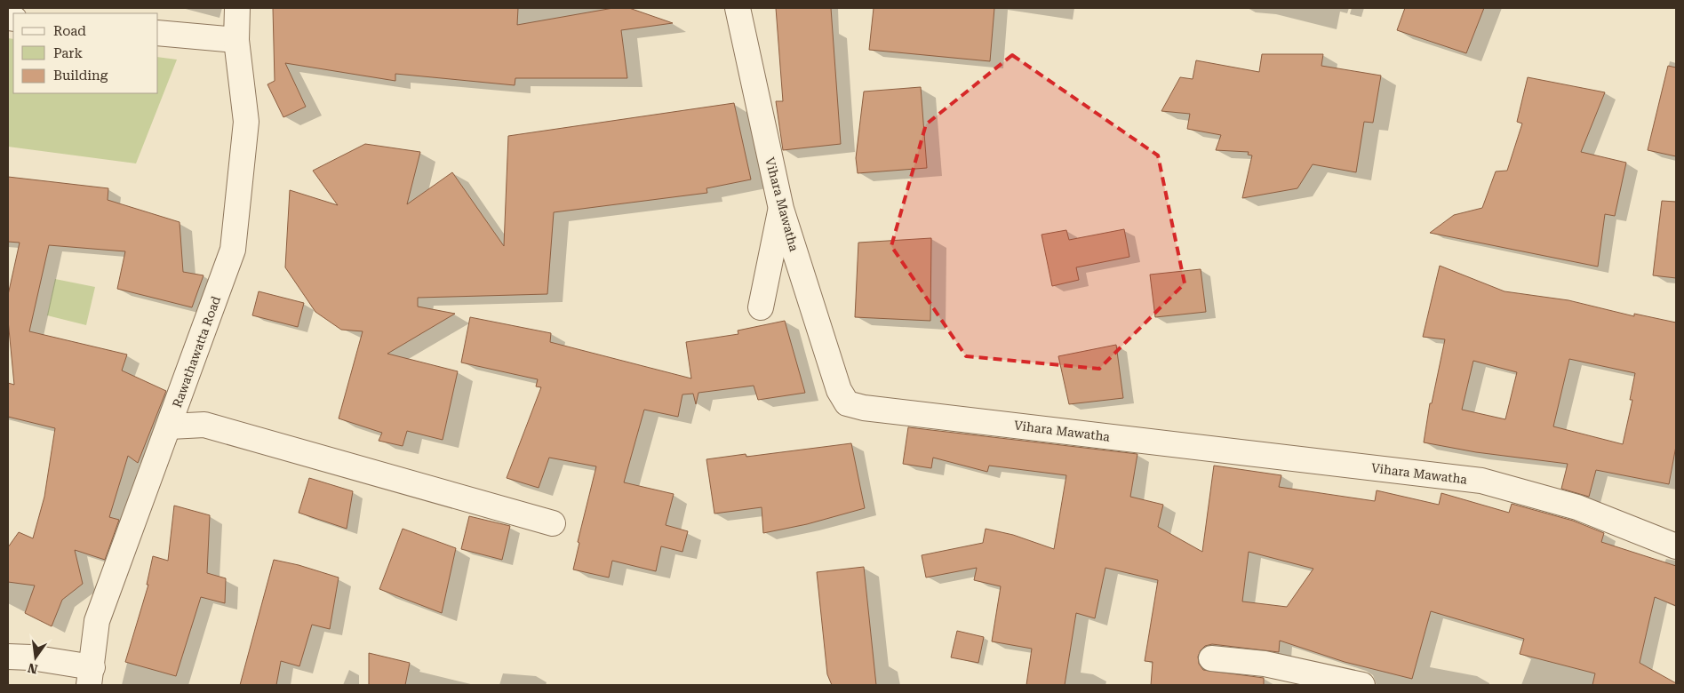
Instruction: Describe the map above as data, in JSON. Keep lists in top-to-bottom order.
{
  "streets": {
    "street": ["Vihara Mawatha", "Rawathawatta Road"]
  },
  "legend": ["Road", "Park", "Building"],
  "north": "bottom"
}
